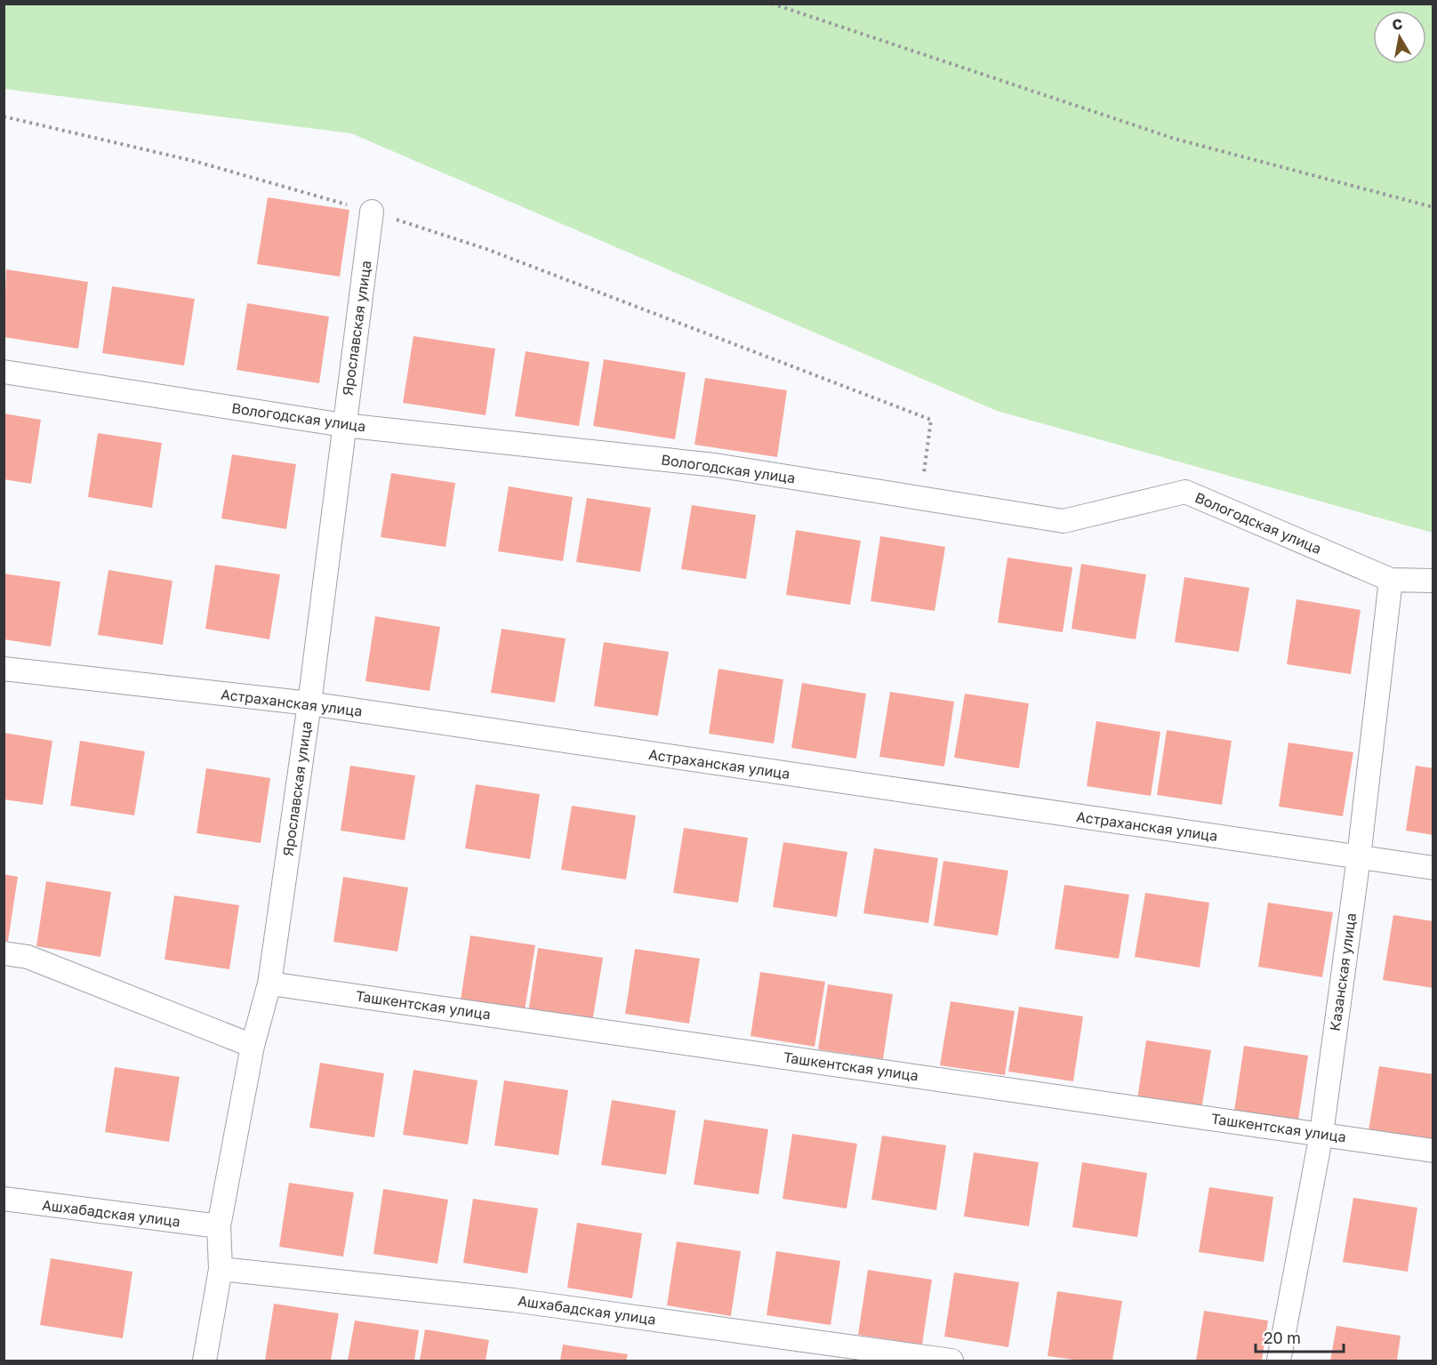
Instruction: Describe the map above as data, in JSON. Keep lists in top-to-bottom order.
{
  "streets": {
    "street": [
      "Ярославская улица",
      "Вологодская улица",
      "Астраханская улица",
      "Казанская улица",
      "Ташкентская улица",
      "Ашхабадская улица"
    ]
  },
  "crossings": [
    ["Ярославская улица", "Вологодская улица"],
    ["Ярославская улица", "Астраханская улица"],
    ["Ярославская улица", "Ташкентская улица"],
    ["Ярославская улица", "Ашхабадская улица"],
    ["Вологодская улица", "Казанская улица"],
    ["Астраханская улица", "Казанская улица"],
    ["Казанская улица", "Ташкентская улица"]
  ],
  "scale_bar": "20 m",
  "north": "top"
}
